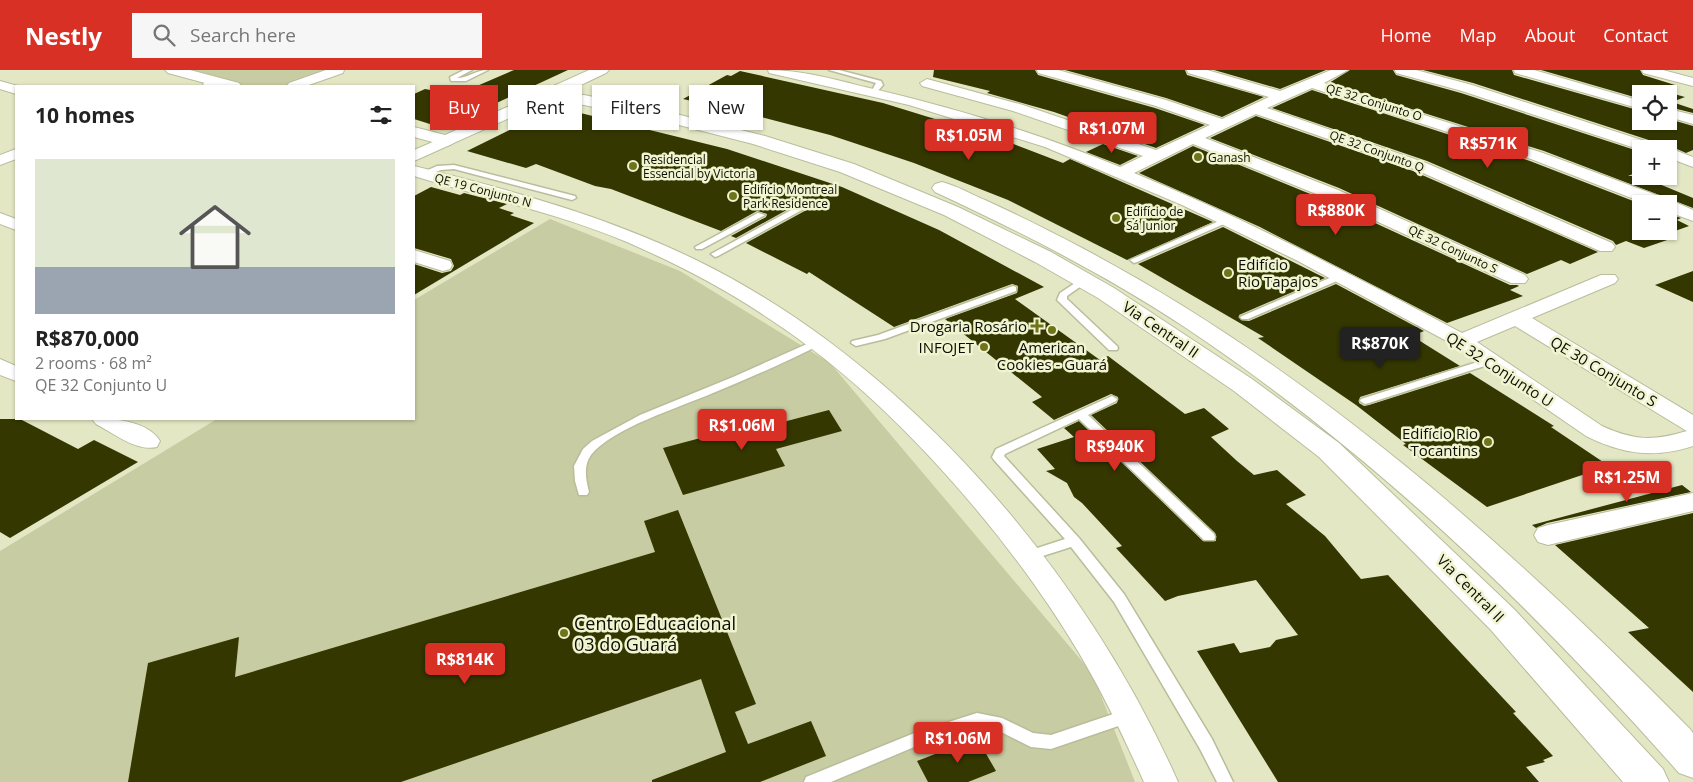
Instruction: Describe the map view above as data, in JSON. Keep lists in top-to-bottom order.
{
  "streets": {
    "street": [
      "QE 32 Conjunto O",
      "QE 32 Conjunto Q",
      "QE 19 Conjunto N",
      "QE 32 Conjunto S",
      "Via Central II",
      "QE 32 Conjunto U",
      "QE 30 Conjunto S"
    ]
  },
  "places": {
    "other": [
      "Ganash",
      "Residencial Essencial by Victoria",
      "Edifício Montreal Park Residence",
      "Edifício de Sá Junior",
      "Edifício Rio Tapajos",
      "American Cookies - Guará",
      "INFOJET",
      "Edifício Rio Tocantins",
      "Centro Educacional 03 do Guará"
    ],
    "health": ["Drogaria Rosário"]
  },
  "page": {
    "header": "Nestly",
    "search": "Search here",
    "nav": [
      "Home",
      "Map",
      "About",
      "Contact"
    ],
    "map_buttons": ["+", "−"],
    "chip": [
      "Buy",
      "Rent",
      "Filters",
      "New"
    ],
    "heading": "10 homes",
    "price": [
      "R$1.07M",
      "R$1.05M",
      "R$571K",
      "R$880K",
      "R$870K",
      "R$1.06M",
      "R$940K",
      "R$1.25M",
      "R$814K",
      "R$1.06M"
    ],
    "list": [
      {
        "name": "R$870,000",
        "note": "2 rooms · 68 m² · QE 32 Conjunto U"
      }
    ]
  }
}
